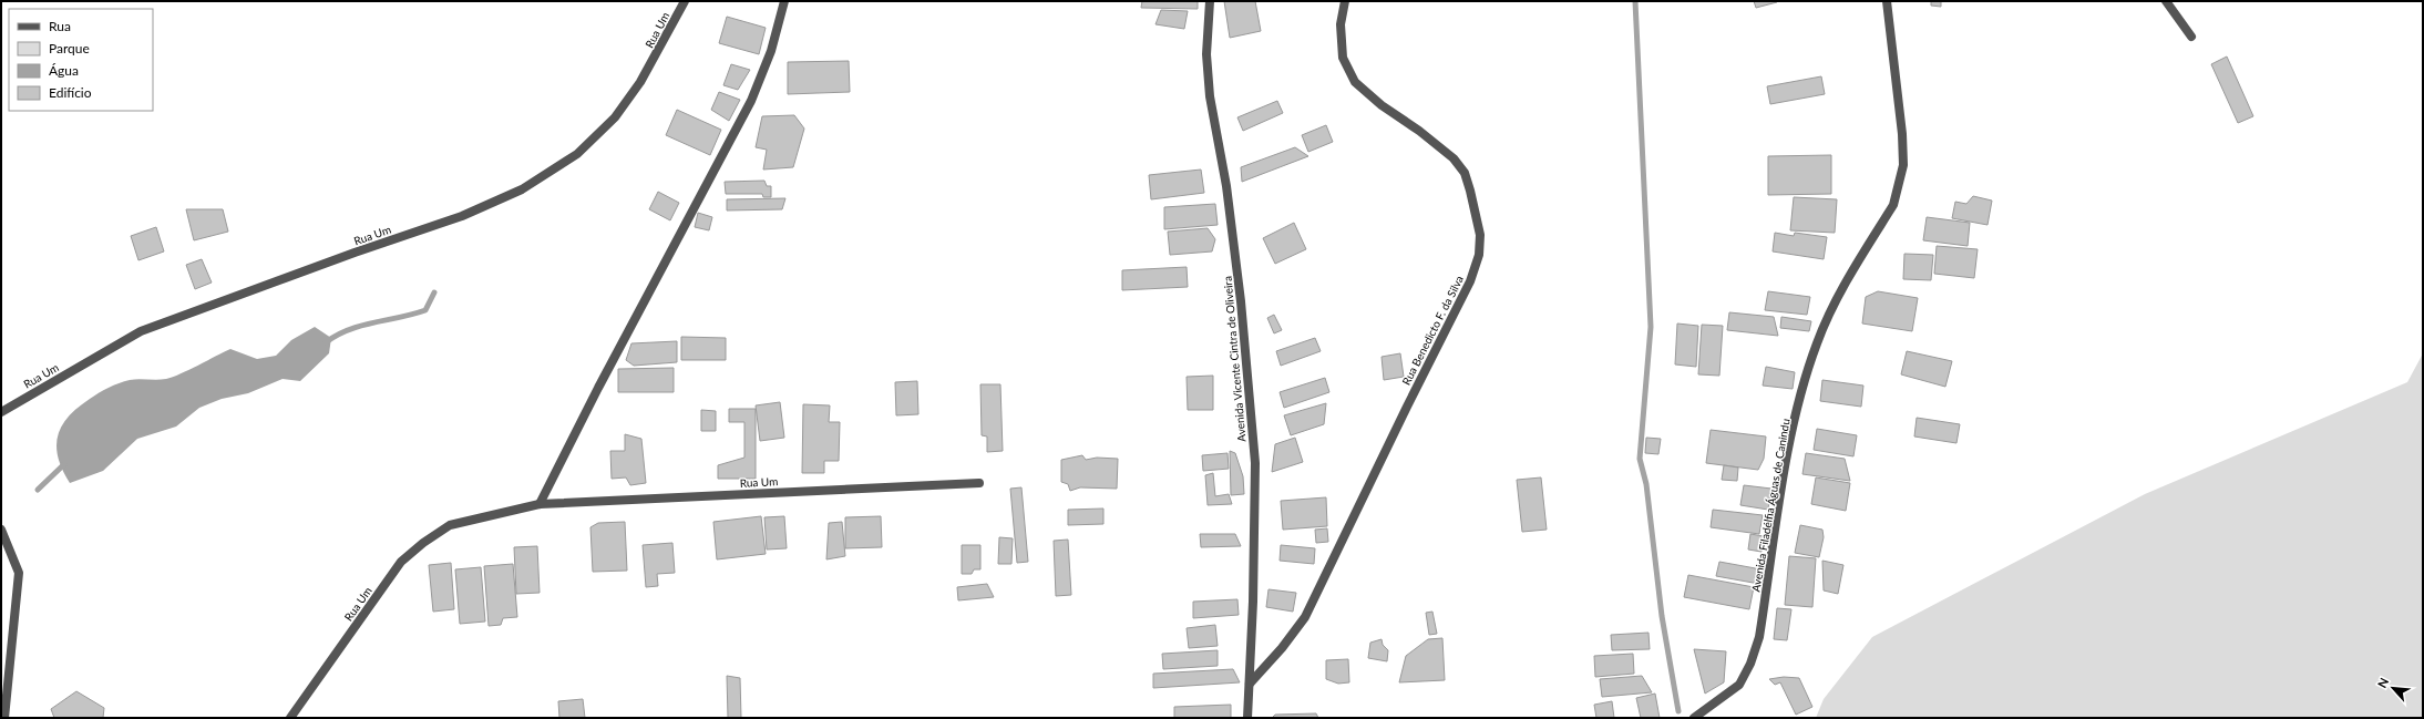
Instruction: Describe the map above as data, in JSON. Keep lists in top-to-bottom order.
{
  "streets": {
    "street": [
      "Rua Um",
      "Rua Benedicto F. da Silva",
      "Avenida Vicente Cintra de Oliveira",
      "Avenida Filadélfia Águas de Canindu"
    ]
  },
  "crossings": [
    ["Rua Benedicto F. da Silva", "Avenida Vicente Cintra de Oliveira"]
  ],
  "legend": [
    "Rua",
    "Parque",
    "Água",
    "Edifício"
  ],
  "north": "top left"
}
